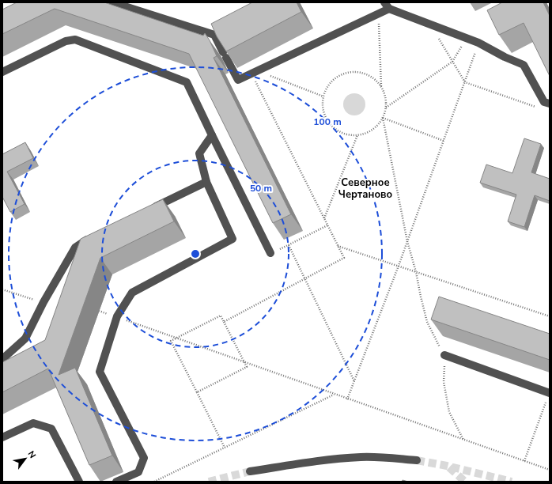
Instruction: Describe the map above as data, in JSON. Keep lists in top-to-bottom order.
{
  "districts": ["Северное Чертаново"],
  "north": "top right",
  "rings": ["100 m", "50 m"]
}
